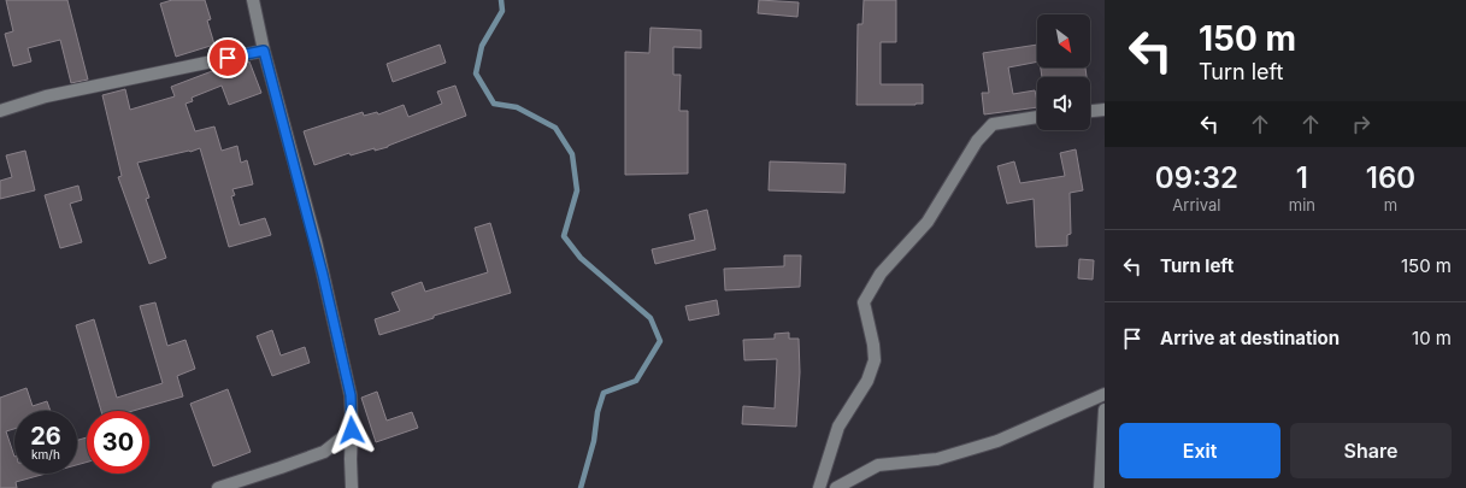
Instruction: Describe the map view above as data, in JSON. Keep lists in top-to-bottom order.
{
  "north": "bottom right",
  "page": {
    "turn": ["150 m", "Turn left"],
    "eta": [
      "09:32",
      "Arrival",
      "1",
      "min",
      "160",
      "m"
    ],
    "list": [
      {
        "name": "Turn left",
        "value": "150 m"
      },
      {
        "name": "Arrive at destination",
        "value": "10 m"
      }
    ],
    "speed": "26 km/h",
    "limit": "30",
    "buttons": ["Exit", "Share"]
  }
}
